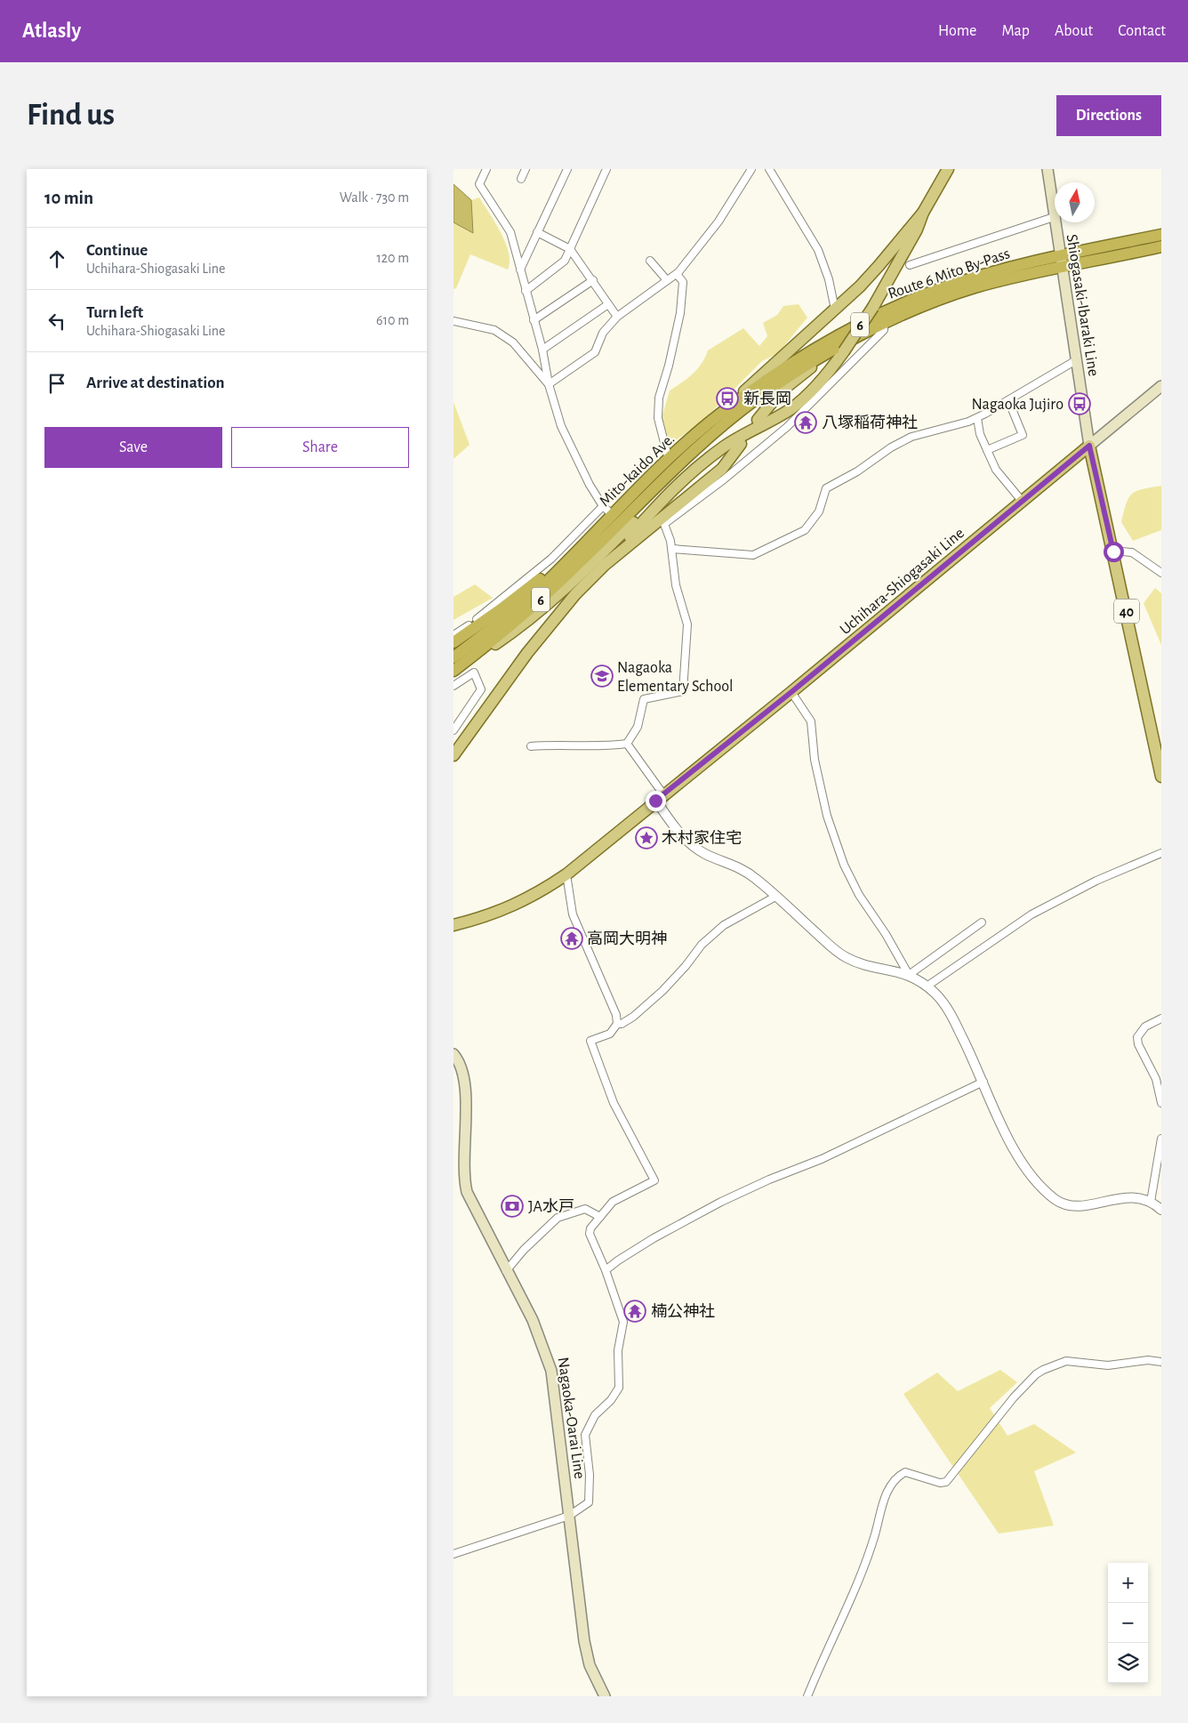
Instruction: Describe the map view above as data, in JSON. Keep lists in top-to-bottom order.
{
  "streets": {
    "highway": ["Route 6 Mito By-Pass", "6", "Mito-kaido Ave."],
    "main road": [
      "Shiogasaki-Ibaraki Line",
      "Uchihara-Shiogasaki Line",
      "40",
      "Nagaoka-Oarai Line"
    ]
  },
  "crossings": [
    ["Route 6 Mito By-Pass", "Shiogasaki-Ibaraki Line"],
    ["Route 6 Mito By-Pass", "Mito-kaido Ave."],
    ["Shiogasaki-Ibaraki Line", "Uchihara-Shiogasaki Line"],
    ["Shiogasaki-Ibaraki Line", "40"],
    ["6", "Mito-kaido Ave."],
    ["Uchihara-Shiogasaki Line", "40"]
  ],
  "places": {
    "bus stop": ["新長岡", "Nagaoka Jujiro"],
    "temple": ["八塚稲荷神社", "高岡大明神", "楠公神社"],
    "school or university": ["Nagaoka Elementary School"],
    "place": ["木村家住宅"],
    "bank": ["JA水戸"]
  },
  "north": "top",
  "page": {
    "header": "Atlasly",
    "nav": [
      "Home",
      "Map",
      "About",
      "Contact"
    ],
    "buttons": [
      "Directions",
      ["Save", "Share"]
    ],
    "title": "Find us",
    "heading": ["10 min", "Walk · 730 m"],
    "list": [
      ["Continue", "Uchihara-Shiogasaki Line", "120 m"],
      ["Turn left", "Uchihara-Shiogasaki Line", "610 m"],
      "Arrive at destination"
    ],
    "map_buttons": ["+", "−"]
  }
}
